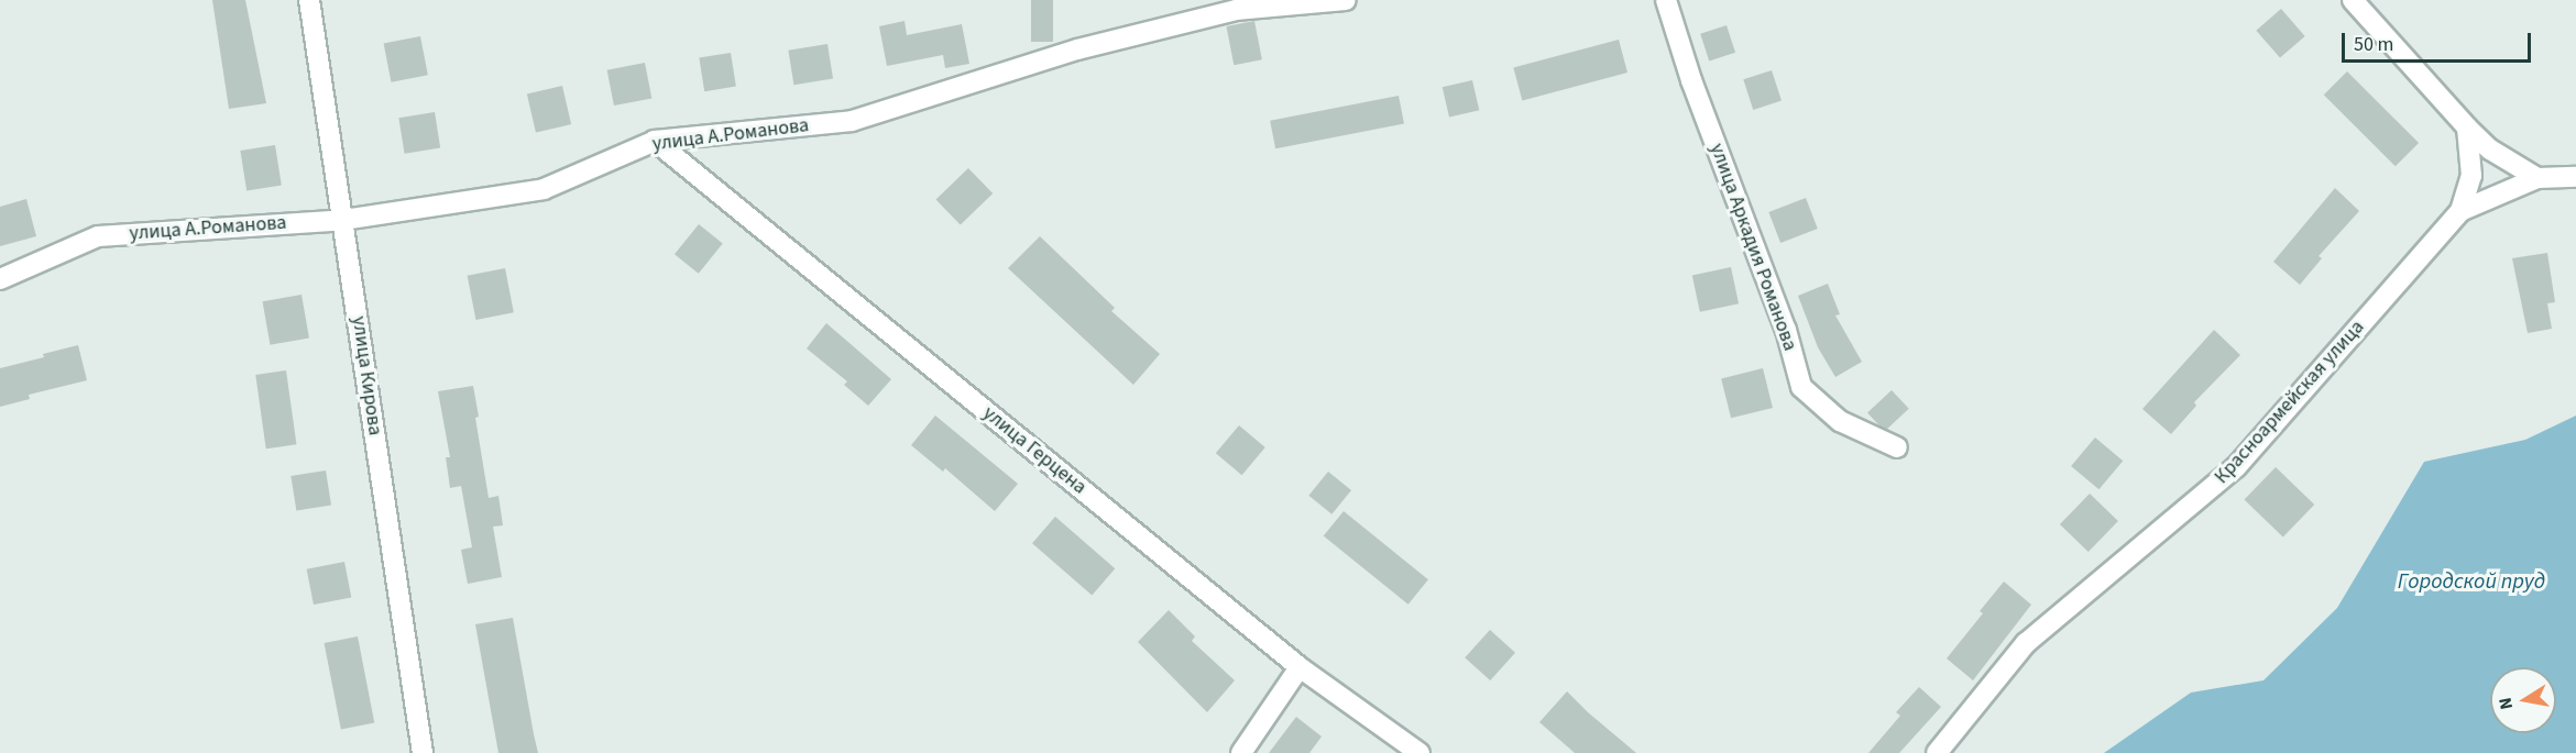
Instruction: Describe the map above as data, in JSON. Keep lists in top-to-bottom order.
{
  "streets": {
    "street": [
      "улица А.Романова",
      "улица Аркадия Романова",
      "улица Кирова",
      "Красноармейская улица",
      "улица Герцена"
    ]
  },
  "crossings": [
    ["улица А.Романова", "улица Кирова"],
    ["улица А.Романова", "улица Герцена"]
  ],
  "water": ["Городской пруд"],
  "scale_bar": "50 m",
  "north": "left"
}
